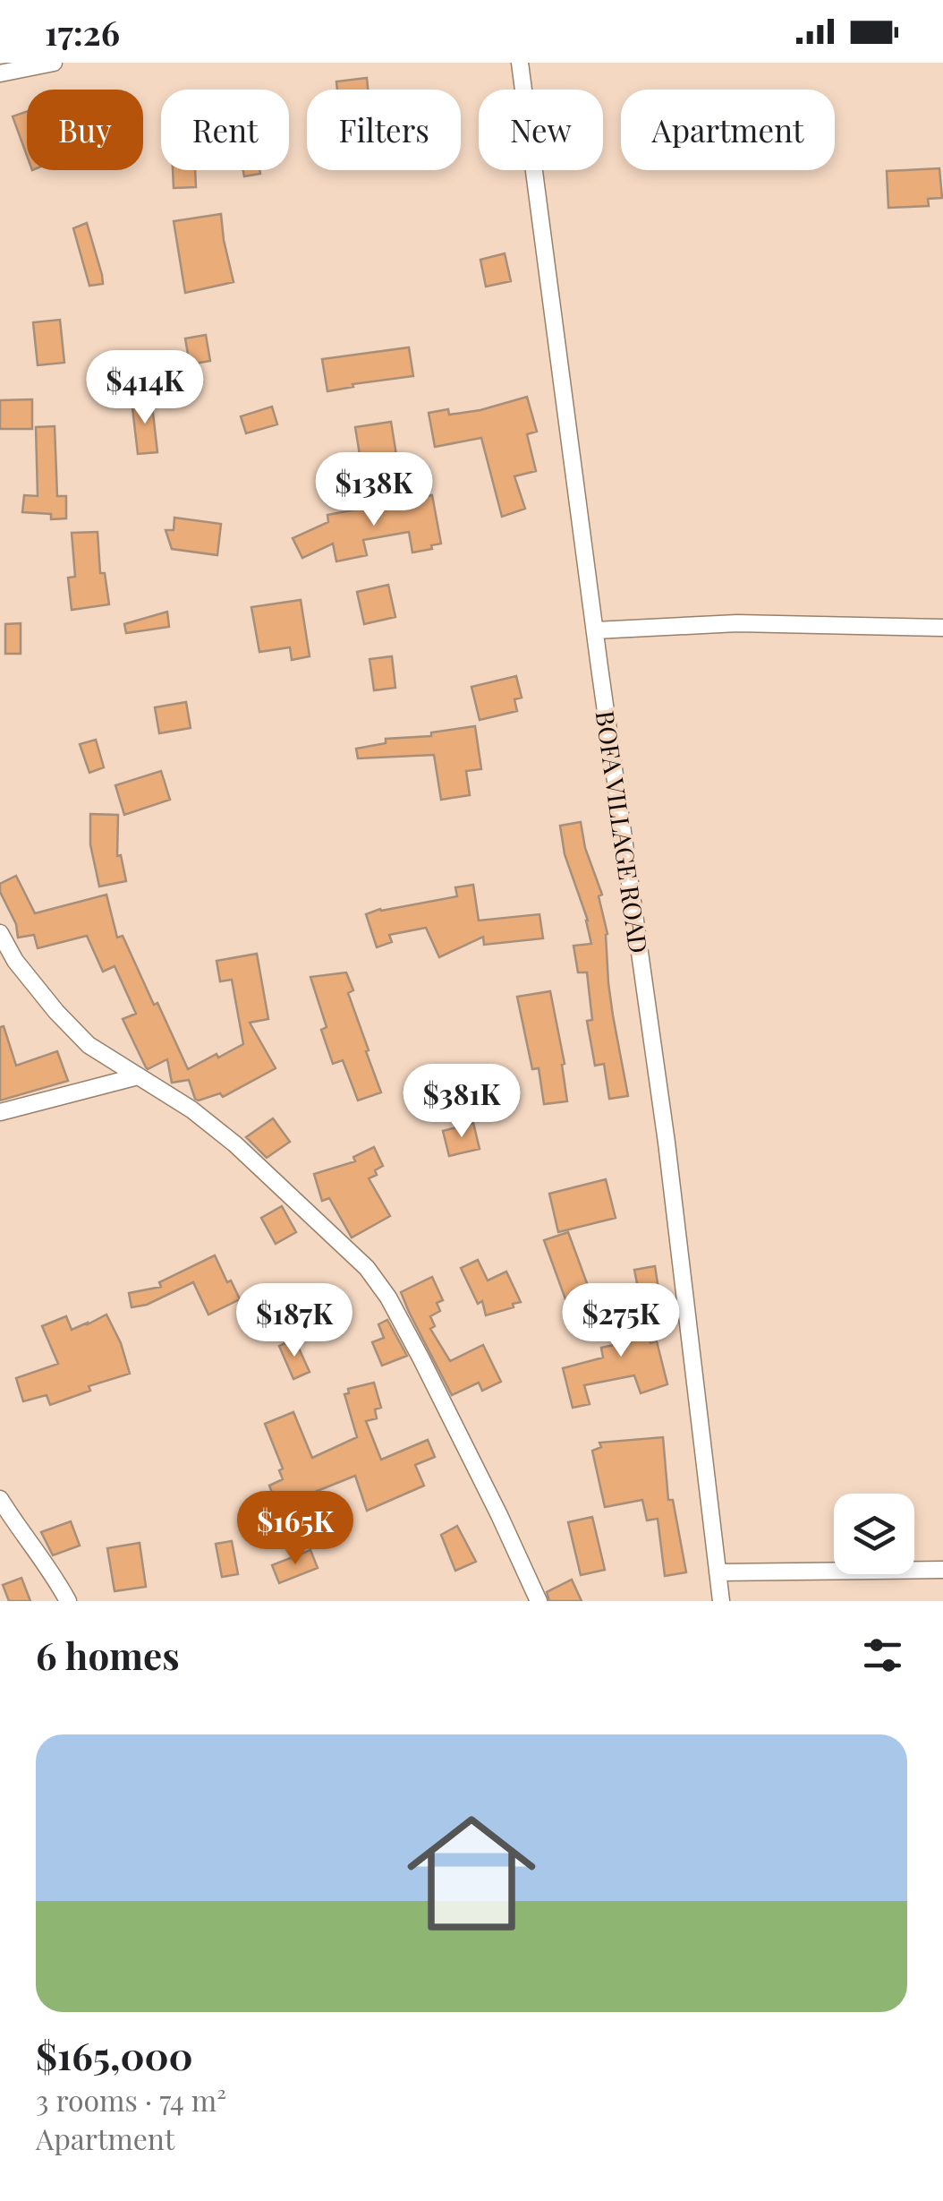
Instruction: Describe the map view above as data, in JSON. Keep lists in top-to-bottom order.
{
  "streets": {
    "street": ["BOFA VILLAGE ROAD"]
  },
  "page": {
    "status": "17:26",
    "chip": [
      "Buy",
      "Rent",
      "Filters",
      "New",
      "Apartment"
    ],
    "price": [
      "$414K",
      "$138K",
      "$381K",
      "$187K",
      "$275K",
      "$165K"
    ],
    "heading": "6 homes",
    "list": [
      {
        "name": "$165,000",
        "note": "3 rooms · 74 m² · Apartment"
      }
    ]
  }
}
